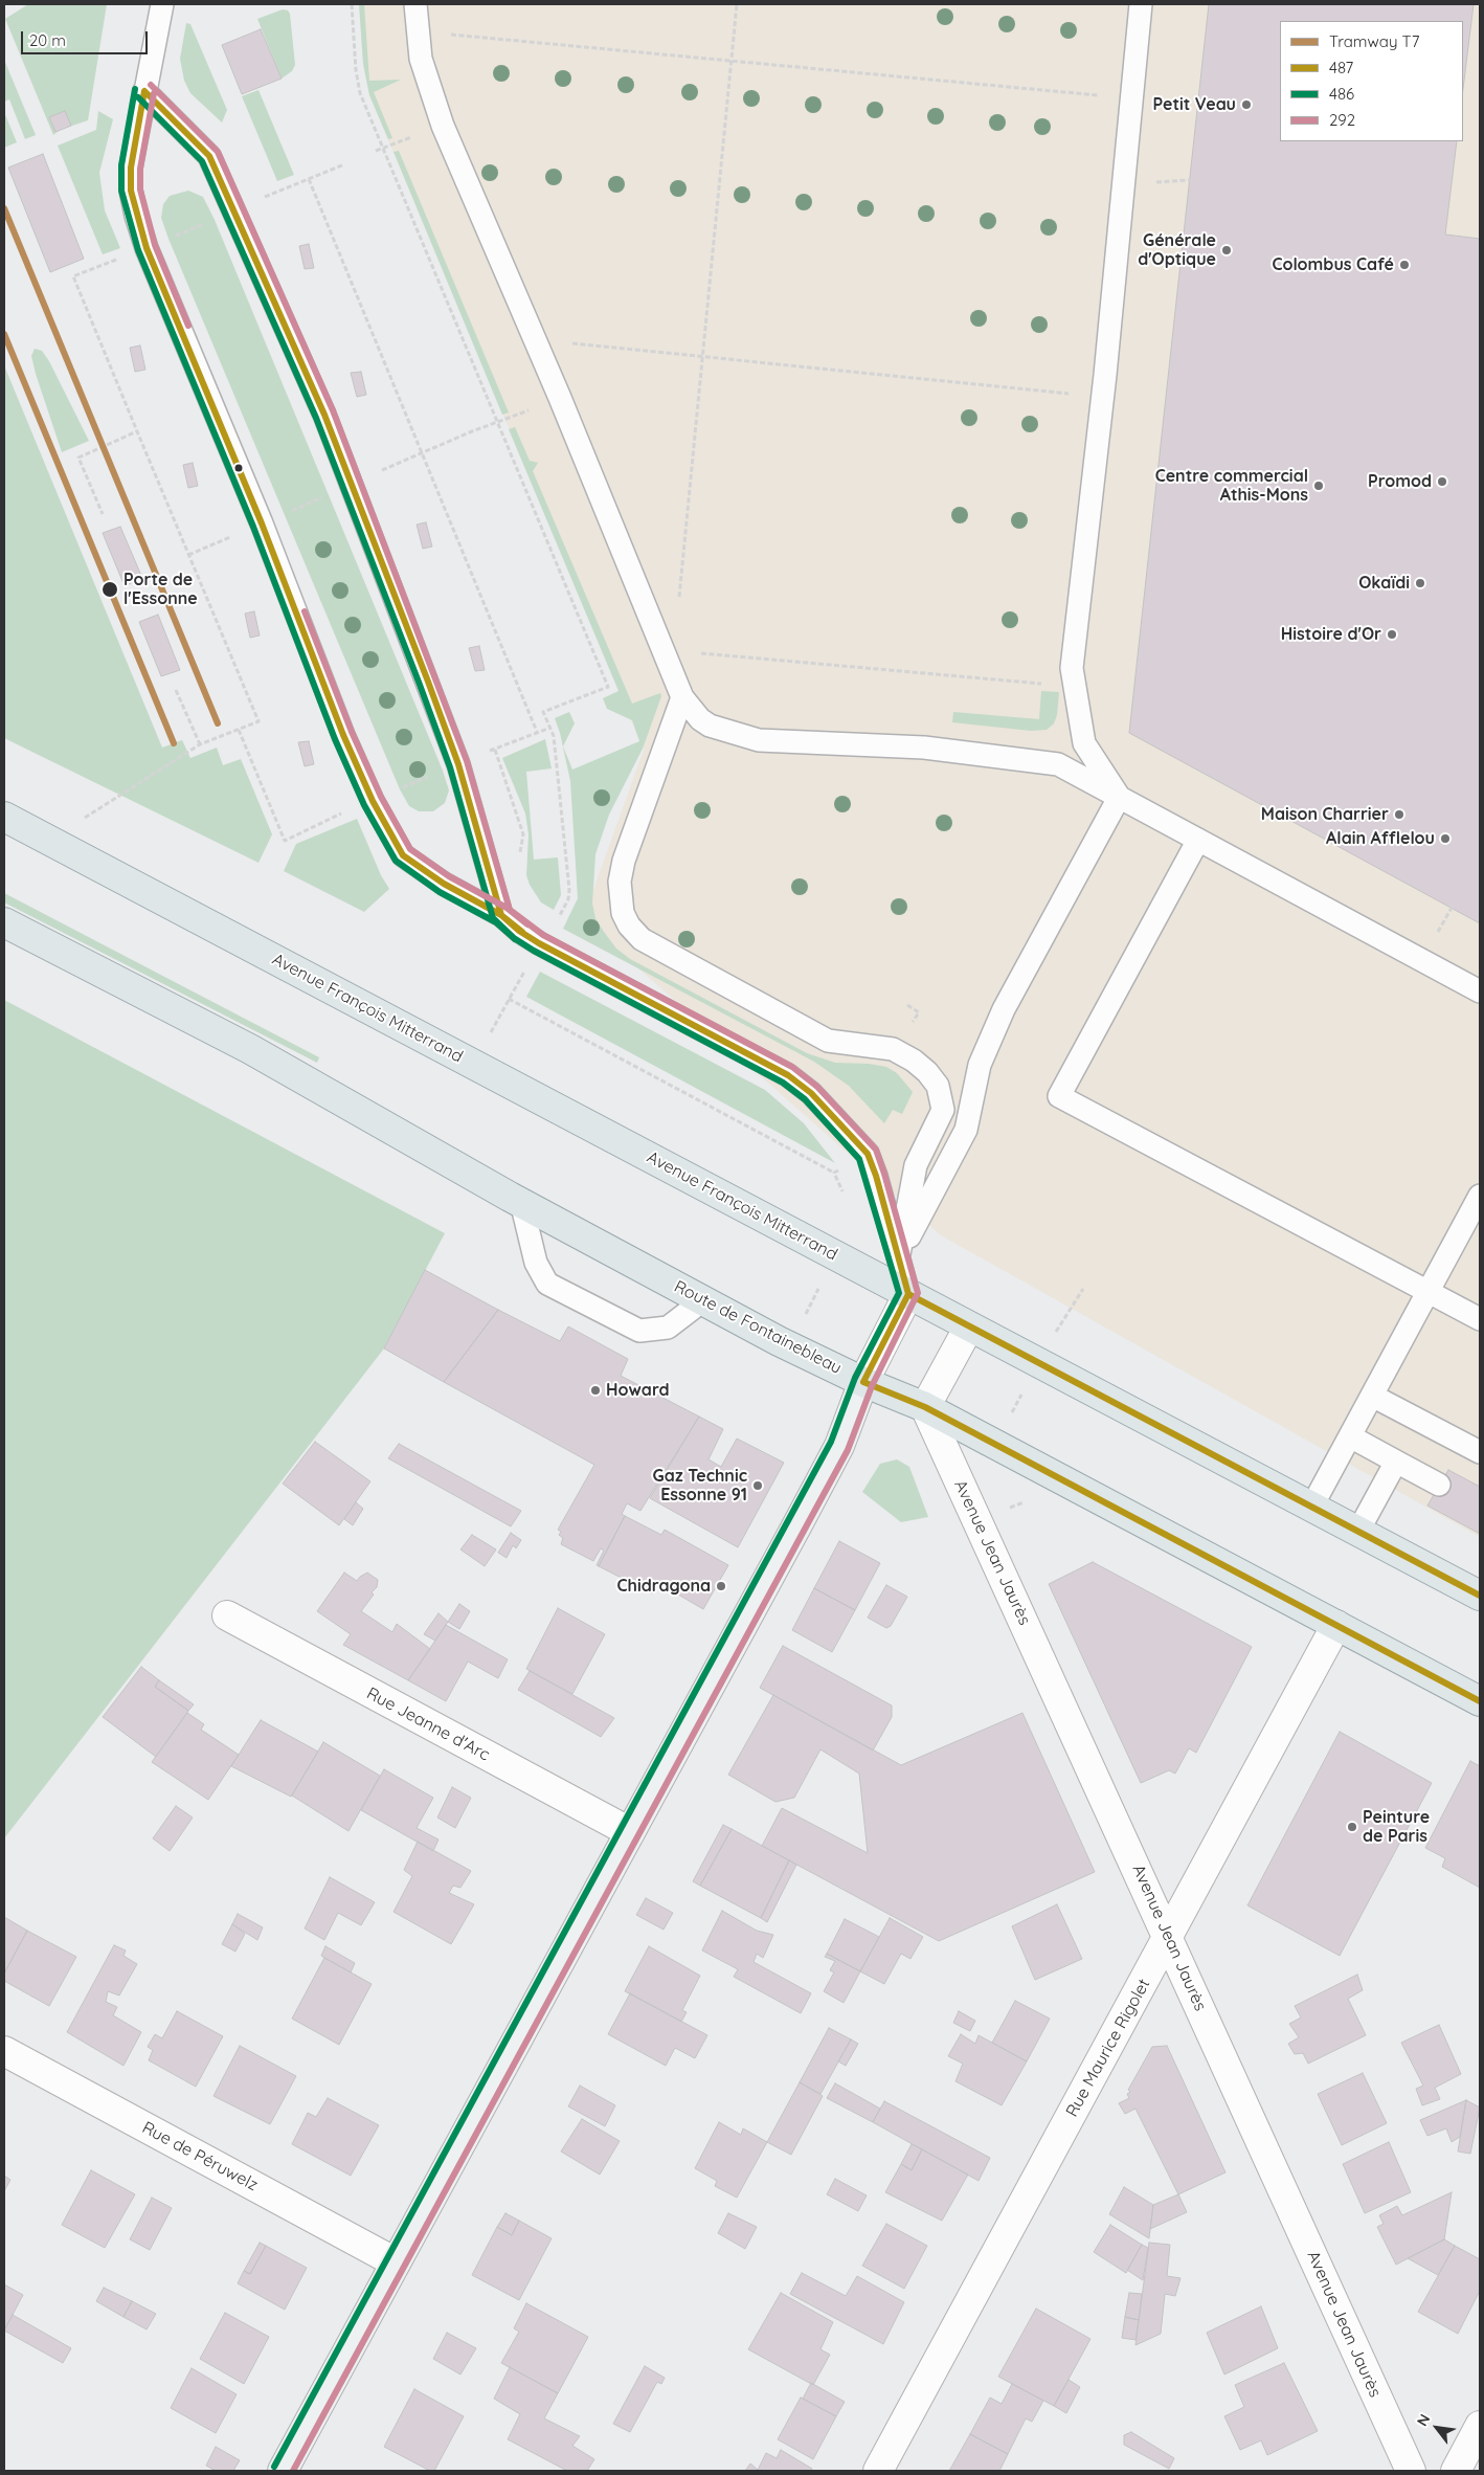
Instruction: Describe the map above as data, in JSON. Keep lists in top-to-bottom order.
{
  "streets": {
    "main road": ["Avenue François Mitterrand", "Route de Fontainebleau"],
    "street": [
      "Avenue Jean Jaurès",
      "Rue Jeanne d'Arc",
      "Rue Maurice Rigolet",
      "Rue de Péruwelz"
    ]
  },
  "crossings": [
    ["Route de Fontainebleau", "Avenue Jean Jaurès"],
    ["Route de Fontainebleau", "Rue Maurice Rigolet"],
    ["Avenue Jean Jaurès", "Rue Maurice Rigolet"]
  ],
  "places": [
    "Petit Veau",
    "Générale d'Optique",
    "Colombus Café",
    "Promod",
    "Centre commercial Athis-Mons",
    "Okaïdi",
    "Porte de l'Essonne",
    "Histoire d'Or",
    "Maison Charrier",
    "Alain Afflelou",
    "Howard",
    "Gaz Technic Essonne 91",
    "Chidragona",
    "Peinture de Paris"
  ],
  "lines": [
    "transit line 292",
    "transit line 486",
    "transit line 487",
    "tram line T7"
  ],
  "legend": [
    "Tramway T7",
    "487",
    "486",
    "292"
  ],
  "scale_bar": "20 m",
  "north": "top left"
}
